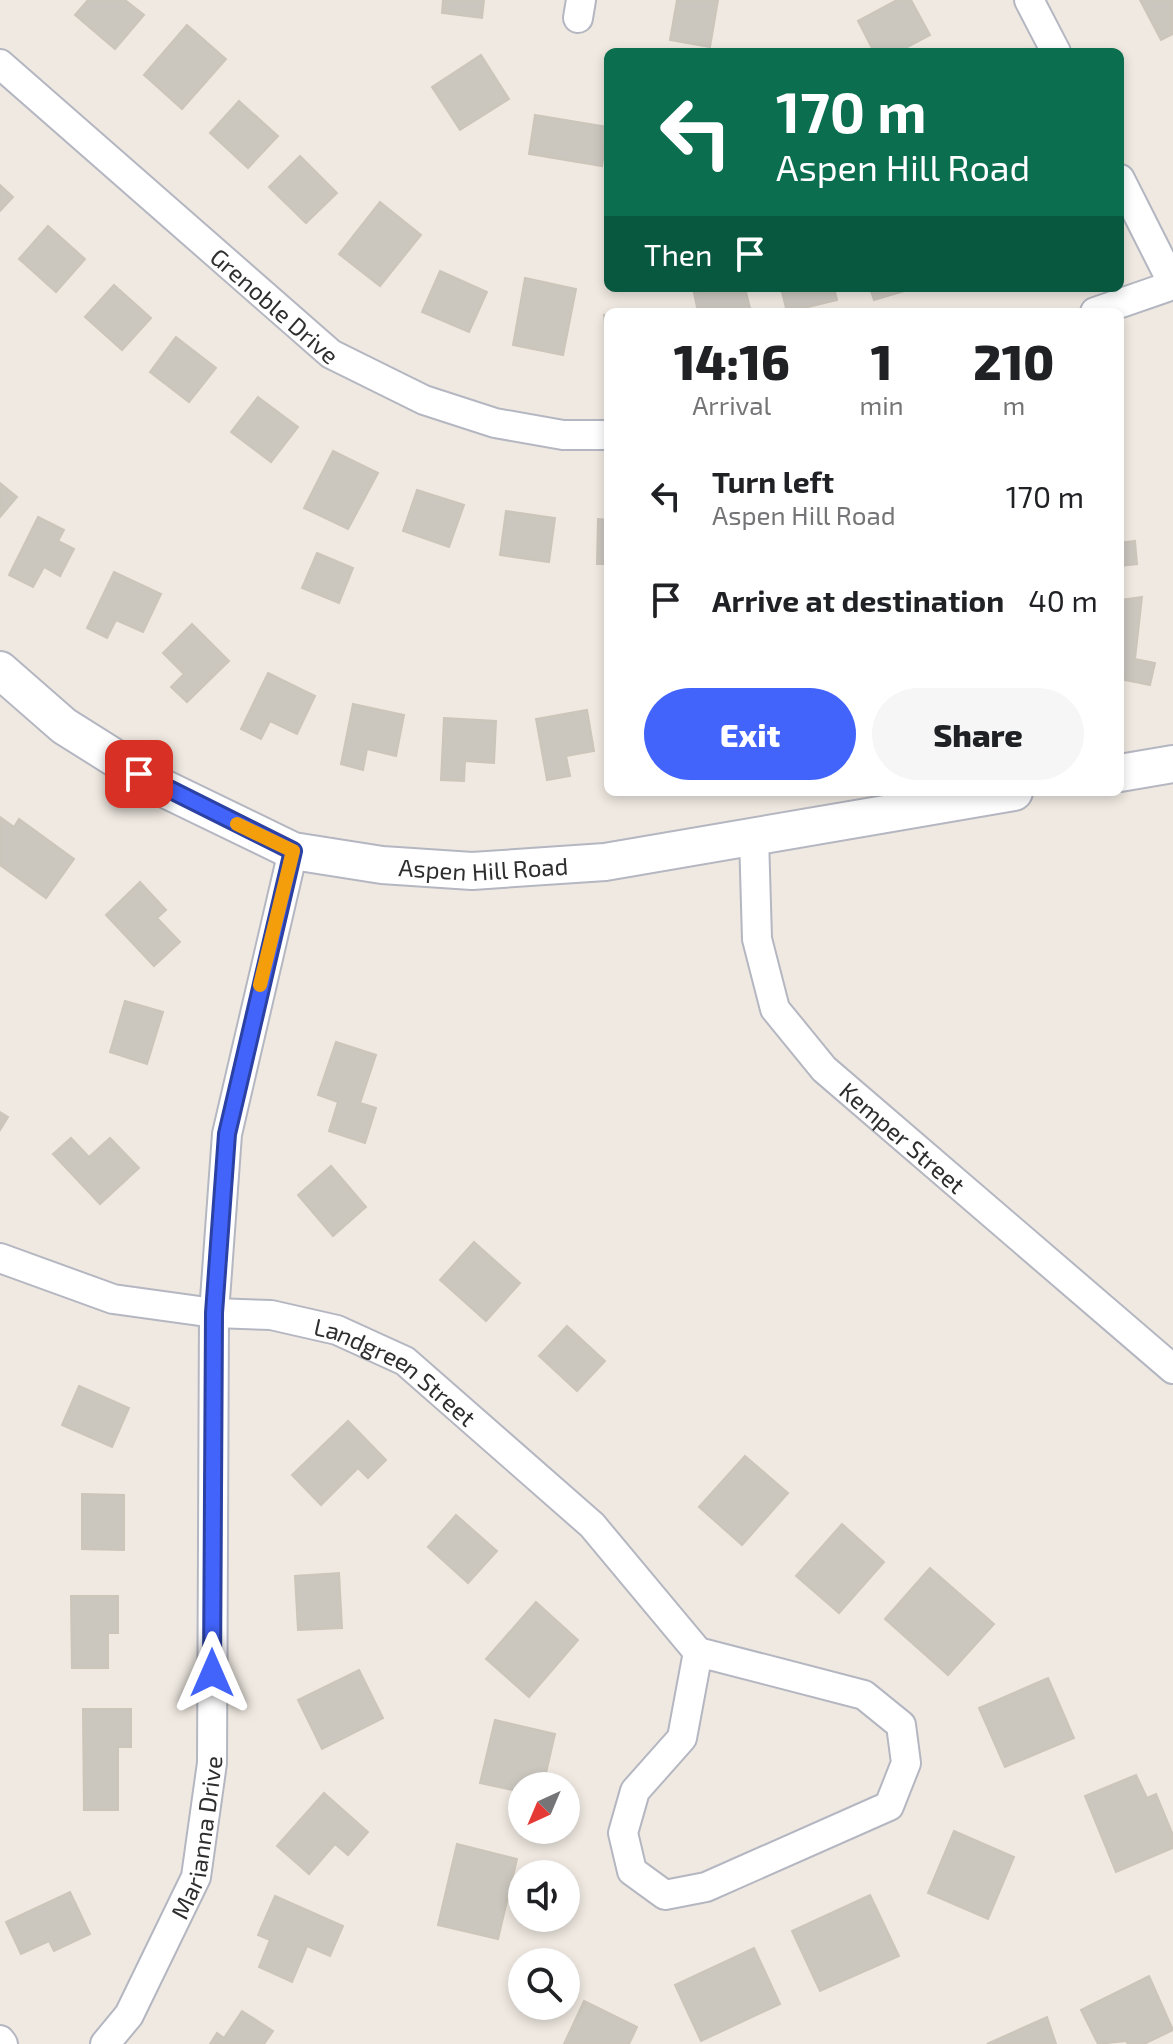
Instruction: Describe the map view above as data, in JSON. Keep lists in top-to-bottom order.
{
  "streets": {
    "street": [
      "Grenoble Drive",
      "Aspen Hill Road",
      "Kemper Street",
      "Landgreen Street",
      "Marianna Drive"
    ]
  },
  "crossings": [
    ["Aspen Hill Road", "Kemper Street"],
    ["Aspen Hill Road", "Marianna Drive"],
    ["Landgreen Street", "Marianna Drive"]
  ],
  "north": "bottom left",
  "page": {
    "turn": ["170 m", "Aspen Hill Road"],
    "then": "Then",
    "eta": [
      "14:16",
      "Arrival",
      "1",
      "min",
      "210",
      "m"
    ],
    "list": [
      {
        "name": "Turn left",
        "note": "Aspen Hill Road",
        "value": "170 m"
      },
      {
        "name": "Arrive at destination",
        "value": "40 m"
      }
    ],
    "buttons": ["Exit", "Share"]
  }
}
